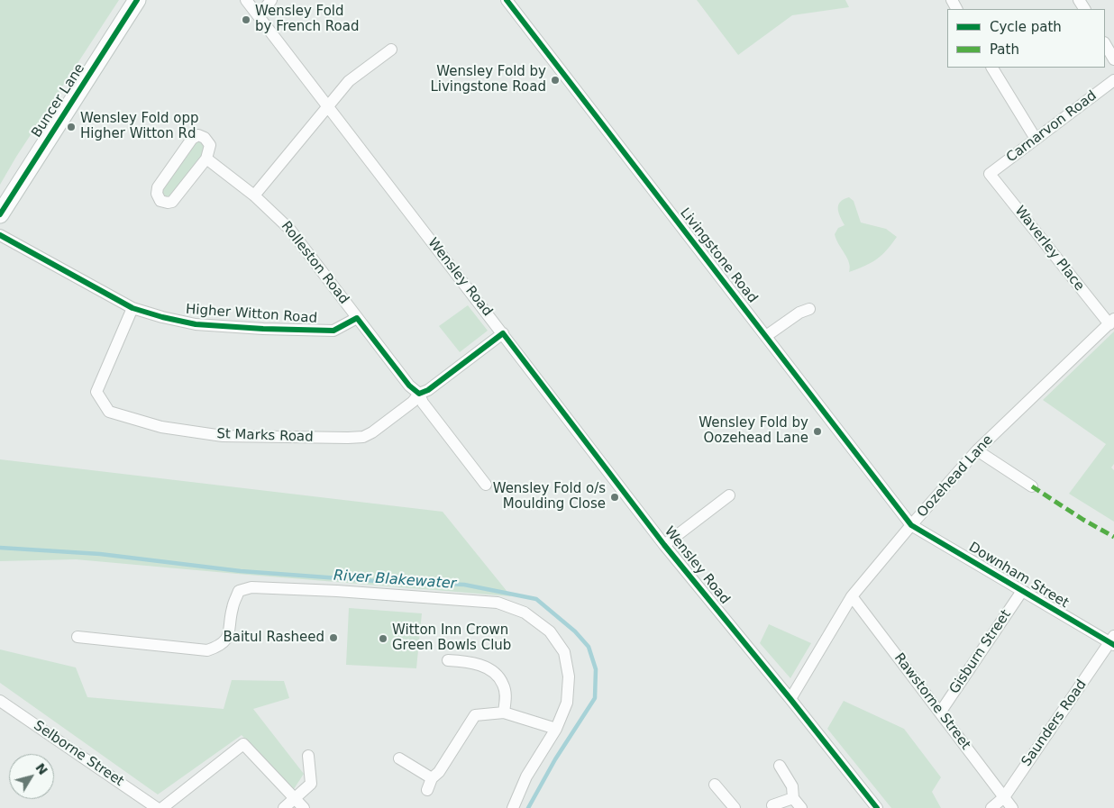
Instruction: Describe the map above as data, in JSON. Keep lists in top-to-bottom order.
{
  "streets": {
    "main road": ["Buncer Lane"],
    "street": [
      "Carnarvon Road",
      "Waverley Place",
      "Livingstone Road",
      "Rolleston Road",
      "Wensley Road",
      "Higher Witton Road",
      "St Marks Road",
      "Oozehead Lane",
      "Downham Street",
      "Gisburn Street",
      "Rawstorne Street",
      "Saunders Road",
      "Selborne Street"
    ]
  },
  "crossings": [
    ["Carnarvon Road", "Waverley Place"],
    ["Waverley Place", "Oozehead Lane"],
    ["Livingstone Road", "Oozehead Lane"],
    ["Livingstone Road", "Downham Street"],
    ["Rolleston Road", "Higher Witton Road"],
    ["Rolleston Road", "St Marks Road"],
    ["Wensley Road", "St Marks Road"],
    ["Wensley Road", "Oozehead Lane"],
    ["Higher Witton Road", "St Marks Road"],
    ["Oozehead Lane", "Downham Street"],
    ["Oozehead Lane", "Rawstorne Street"],
    ["Downham Street", "Gisburn Street"],
    ["Downham Street", "Saunders Road"],
    ["Gisburn Street", "Rawstorne Street"],
    ["Rawstorne Street", "Saunders Road"]
  ],
  "water": ["River Blakewater"],
  "places": [
    "Wensley Fold by French Road",
    "Wensley Fold by Livingstone Road",
    "Wensley Fold opp Higher Witton Rd",
    "Wensley Fold by Oozehead Lane",
    "Wensley Fold o/s Moulding Close",
    "Baitul Rasheed",
    "Witton Inn Crown Green Bowls Club"
  ],
  "legend": ["Cycle path", "Path"],
  "north": "top right"
}
